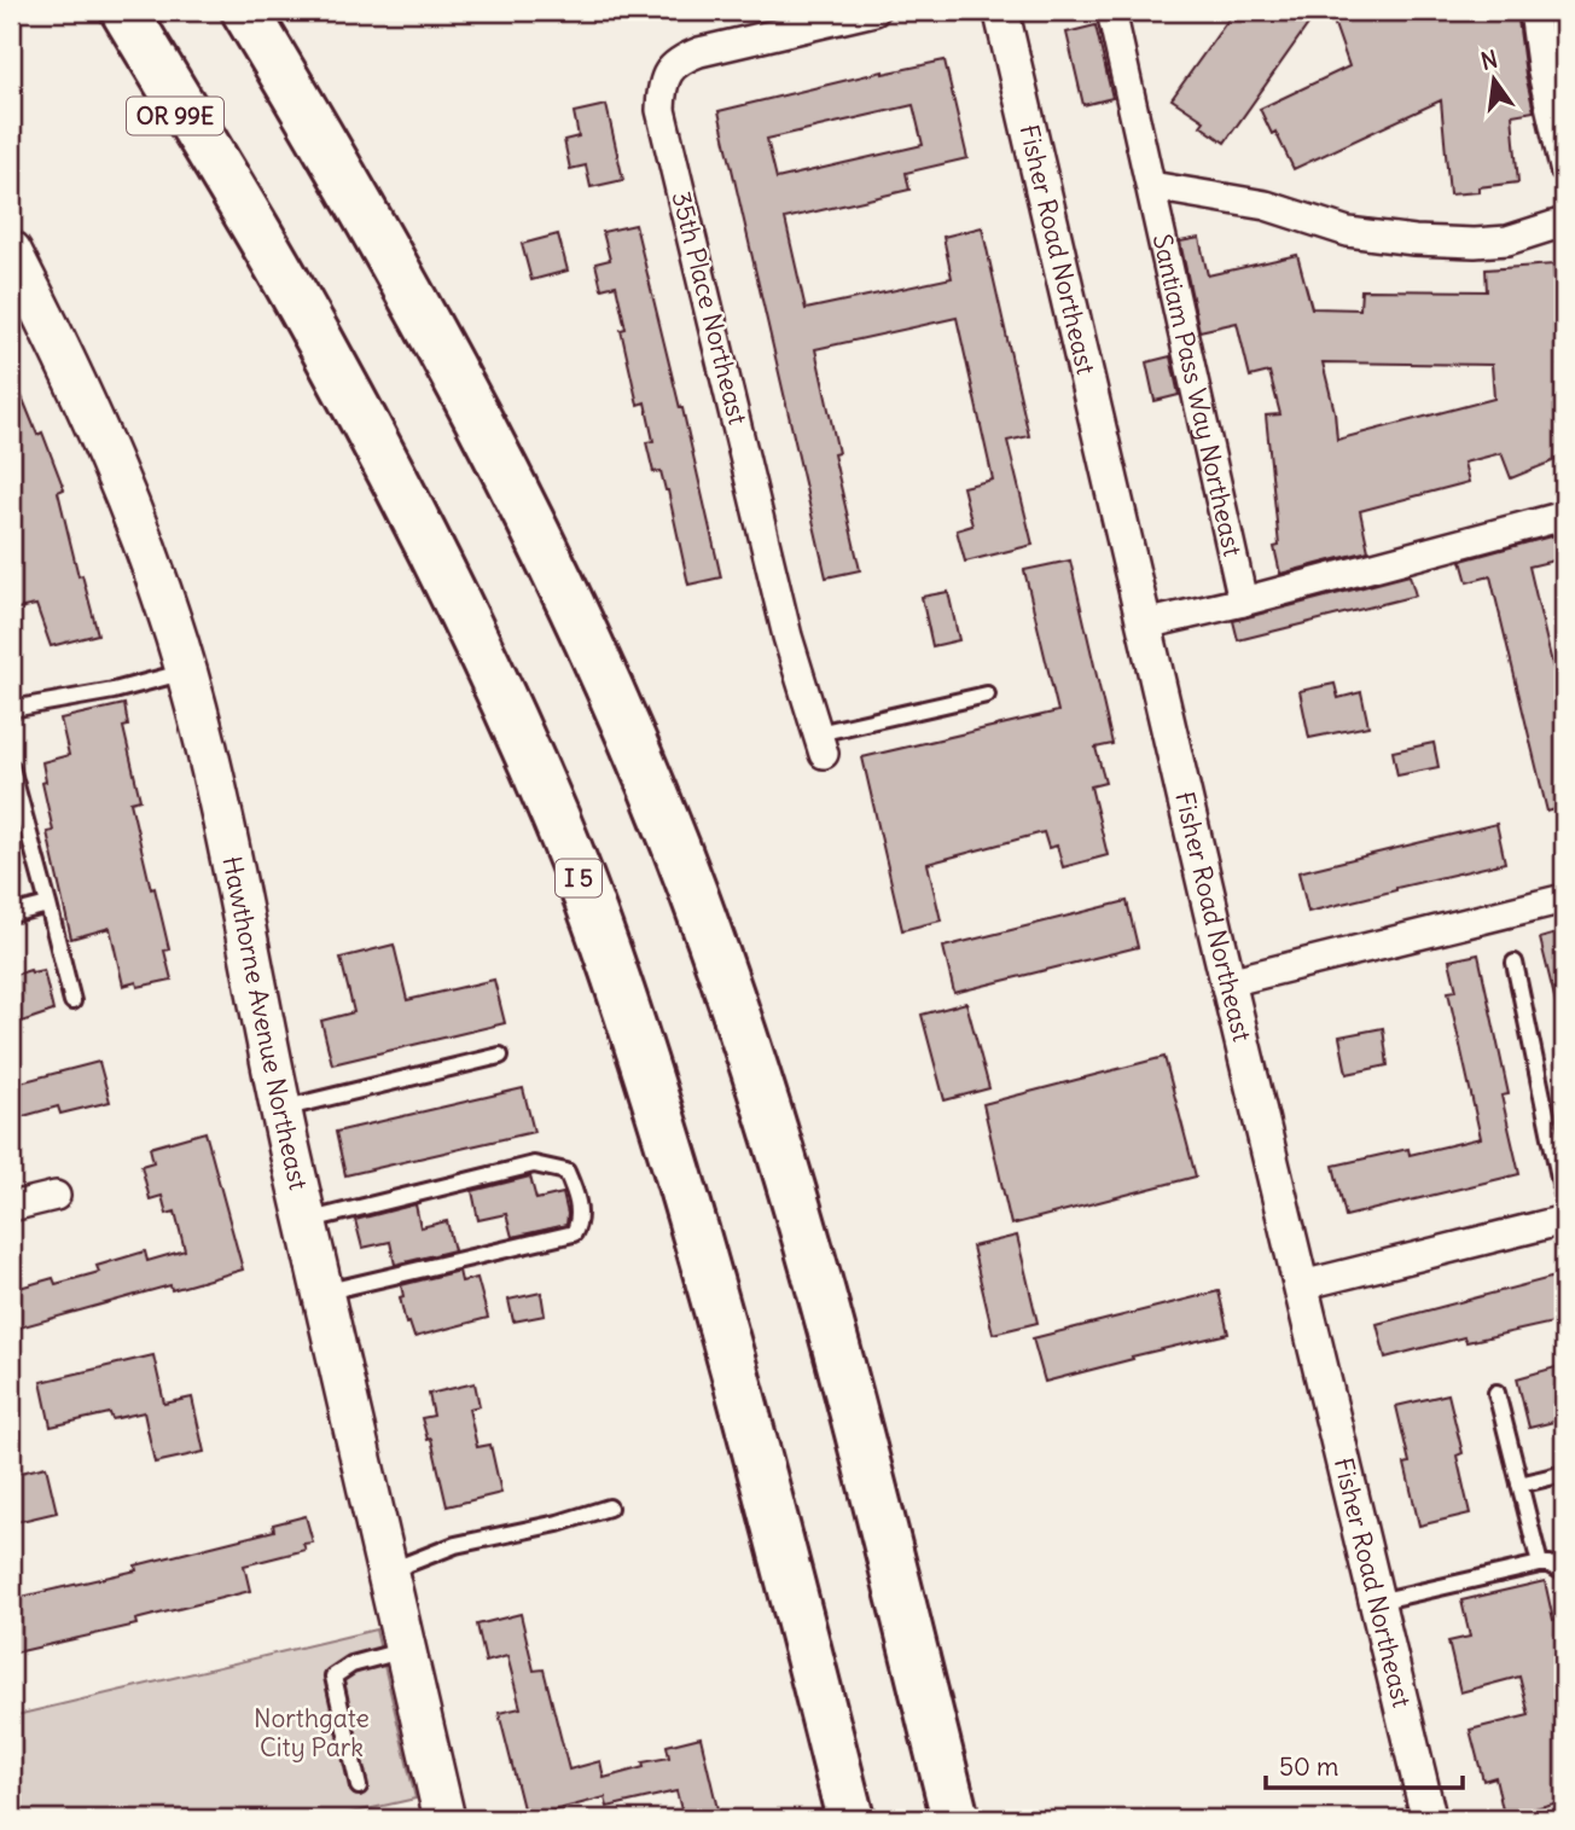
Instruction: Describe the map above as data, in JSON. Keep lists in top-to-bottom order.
{
  "streets": {
    "highway": ["OR 99E", "I 5"],
    "main road": ["Hawthorne Avenue Northeast"],
    "street": ["Fisher Road Northeast", "35th Place Northeast", "Santiam Pass Way Northeast"]
  },
  "crossings": [
    ["OR 99E", "I 5"]
  ],
  "parks": ["Northgate City Park"],
  "scale_bar": "50 m",
  "north": "top"
}
